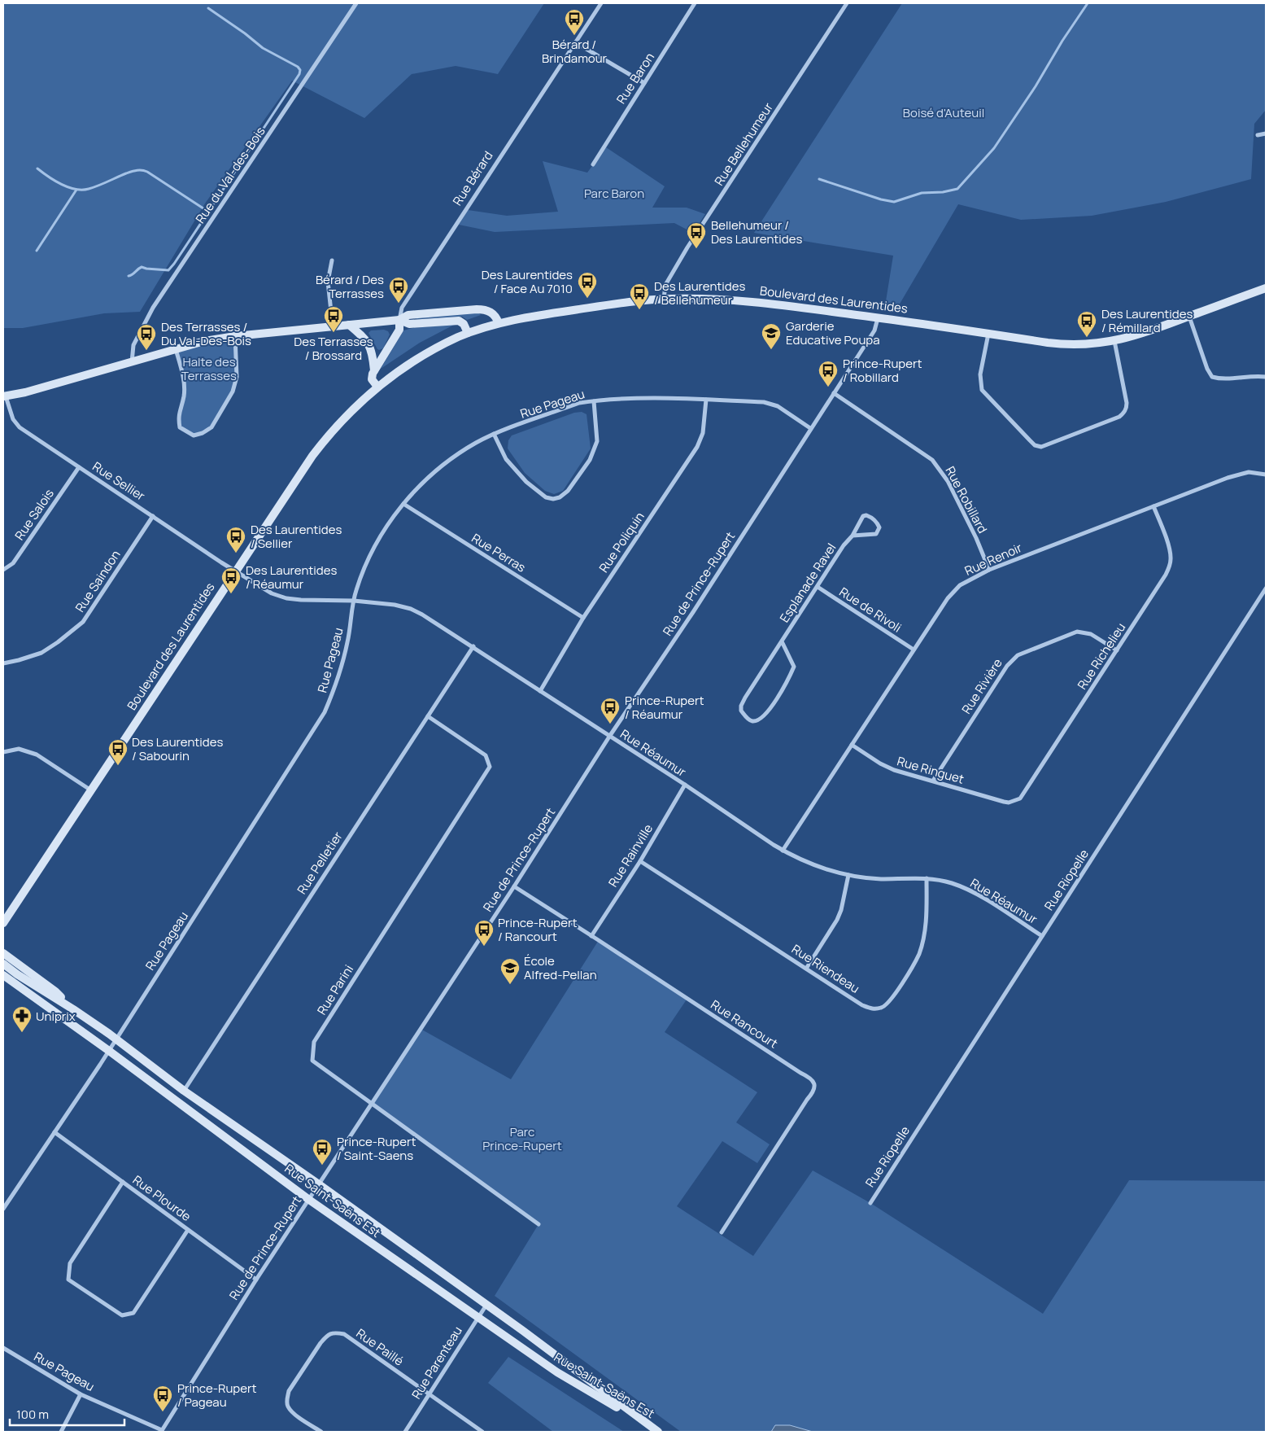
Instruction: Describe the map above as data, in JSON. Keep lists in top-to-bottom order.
{
  "streets": {
    "street": [
      "Rue Baron",
      "Rue Bellehumeur",
      "Rue du Val-des-Bois",
      "Rue Bérard",
      "Boulevard des Laurentides",
      "Rue Pageau",
      "Rue Sellier",
      "Rue Robillard",
      "Rue Salois",
      "Rue Poliquin",
      "Rue Perras",
      "Rue Renoir",
      "Rue Saindon",
      "Esplanade Ravel",
      "Rue de Prince-Rupert",
      "Rue de Rivoli",
      "Rue Richelieu",
      "Rue Rivière",
      "Rue Réaumur",
      "Rue Ringuet",
      "Rue Rainville",
      "Rue Pelletier",
      "Rue Riopelle",
      "Rue Riendeau",
      "Rue Parini",
      "Rue Rancourt",
      "Rue Plourde",
      "Rue Saint-Saëns Est",
      "Rue Paillé",
      "Rue Parenteau"
    ]
  },
  "crossings": [
    ["Rue Bellehumeur", "Boulevard des Laurentides"],
    ["Boulevard des Laurentides", "Rue Sellier"],
    ["Boulevard des Laurentides", "Rue de Prince-Rupert"],
    ["Boulevard des Laurentides", "Rue Réaumur"],
    ["Rue Pageau", "Rue Poliquin"],
    ["Rue Pageau", "Rue Perras"],
    ["Rue Pageau", "Rue de Prince-Rupert"],
    ["Rue Pageau", "Rue Réaumur"],
    ["Rue Pageau", "Rue Plourde"],
    ["Rue Pageau", "Rue Saint-Saëns Est"],
    ["Rue Sellier", "Rue Salois"],
    ["Rue Sellier", "Rue Saindon"],
    ["Rue Sellier", "Rue Réaumur"],
    ["Rue Robillard", "Rue Renoir"],
    ["Rue Robillard", "Rue de Prince-Rupert"],
    ["Rue Poliquin", "Rue Perras"],
    ["Rue Poliquin", "Rue Réaumur"],
    ["Rue Renoir", "Rue de Rivoli"],
    ["Rue Renoir", "Rue Richelieu"],
    ["Rue Renoir", "Rue Réaumur"],
    ["Rue Renoir", "Rue Ringuet"],
    ["Esplanade Ravel", "Rue de Rivoli"],
    ["Rue de Prince-Rupert", "Rue Réaumur"],
    ["Rue de Prince-Rupert", "Rue Parini"],
    ["Rue de Prince-Rupert", "Rue Rancourt"],
    ["Rue de Prince-Rupert", "Rue Plourde"],
    ["Rue de Prince-Rupert", "Rue Saint-Saëns Est"],
    ["Rue Richelieu", "Rue Rivière"],
    ["Rue Richelieu", "Rue Ringuet"],
    ["Rue Rivière", "Rue Ringuet"],
    ["Rue Réaumur", "Rue Rainville"],
    ["Rue Réaumur", "Rue Pelletier"],
    ["Rue Réaumur", "Rue Riopelle"],
    ["Rue Réaumur", "Rue Riendeau"],
    ["Rue Rainville", "Rue Riendeau"],
    ["Rue Rainville", "Rue Rancourt"],
    ["Rue Pelletier", "Rue Parini"],
    ["Rue Pelletier", "Rue Saint-Saëns Est"],
    ["Rue Saint-Saëns Est", "Rue Parenteau"],
    ["Rue Paillé", "Rue Parenteau"]
  ],
  "parks": [
    "Boisé d'Auteuil",
    "Parc Baron",
    "Halte des Terrasses",
    "Parc Prince-Rupert"
  ],
  "places": {
    "bus stop": [
      "Bérard / Brindamour",
      "Bellehumeur / Des Laurentides",
      "Des Laurentides / Face Au 7010",
      "Bérard / Des Terrasses",
      "Des Laurentides / Bellehumeur",
      "Des Terrasses / Brossard",
      "Des Laurentides / Rémillard",
      "Des Terrasses / Du Val-Des-Bois",
      "Prince-Rupert / Robillard",
      "Des Laurentides / Sellier",
      "Des Laurentides / Réaumur",
      "Prince-Rupert / Réaumur",
      "Des Laurentides / Sabourin",
      "Prince-Rupert / Rancourt",
      "Prince-Rupert / Saint-Saens",
      "Prince-Rupert / Pageau"
    ],
    "school or university": ["Garderie Educative Poupa", "École Alfred-Pellan"],
    "pharmacy": ["Uniprix"]
  },
  "scale_bar": "100 m"
}
